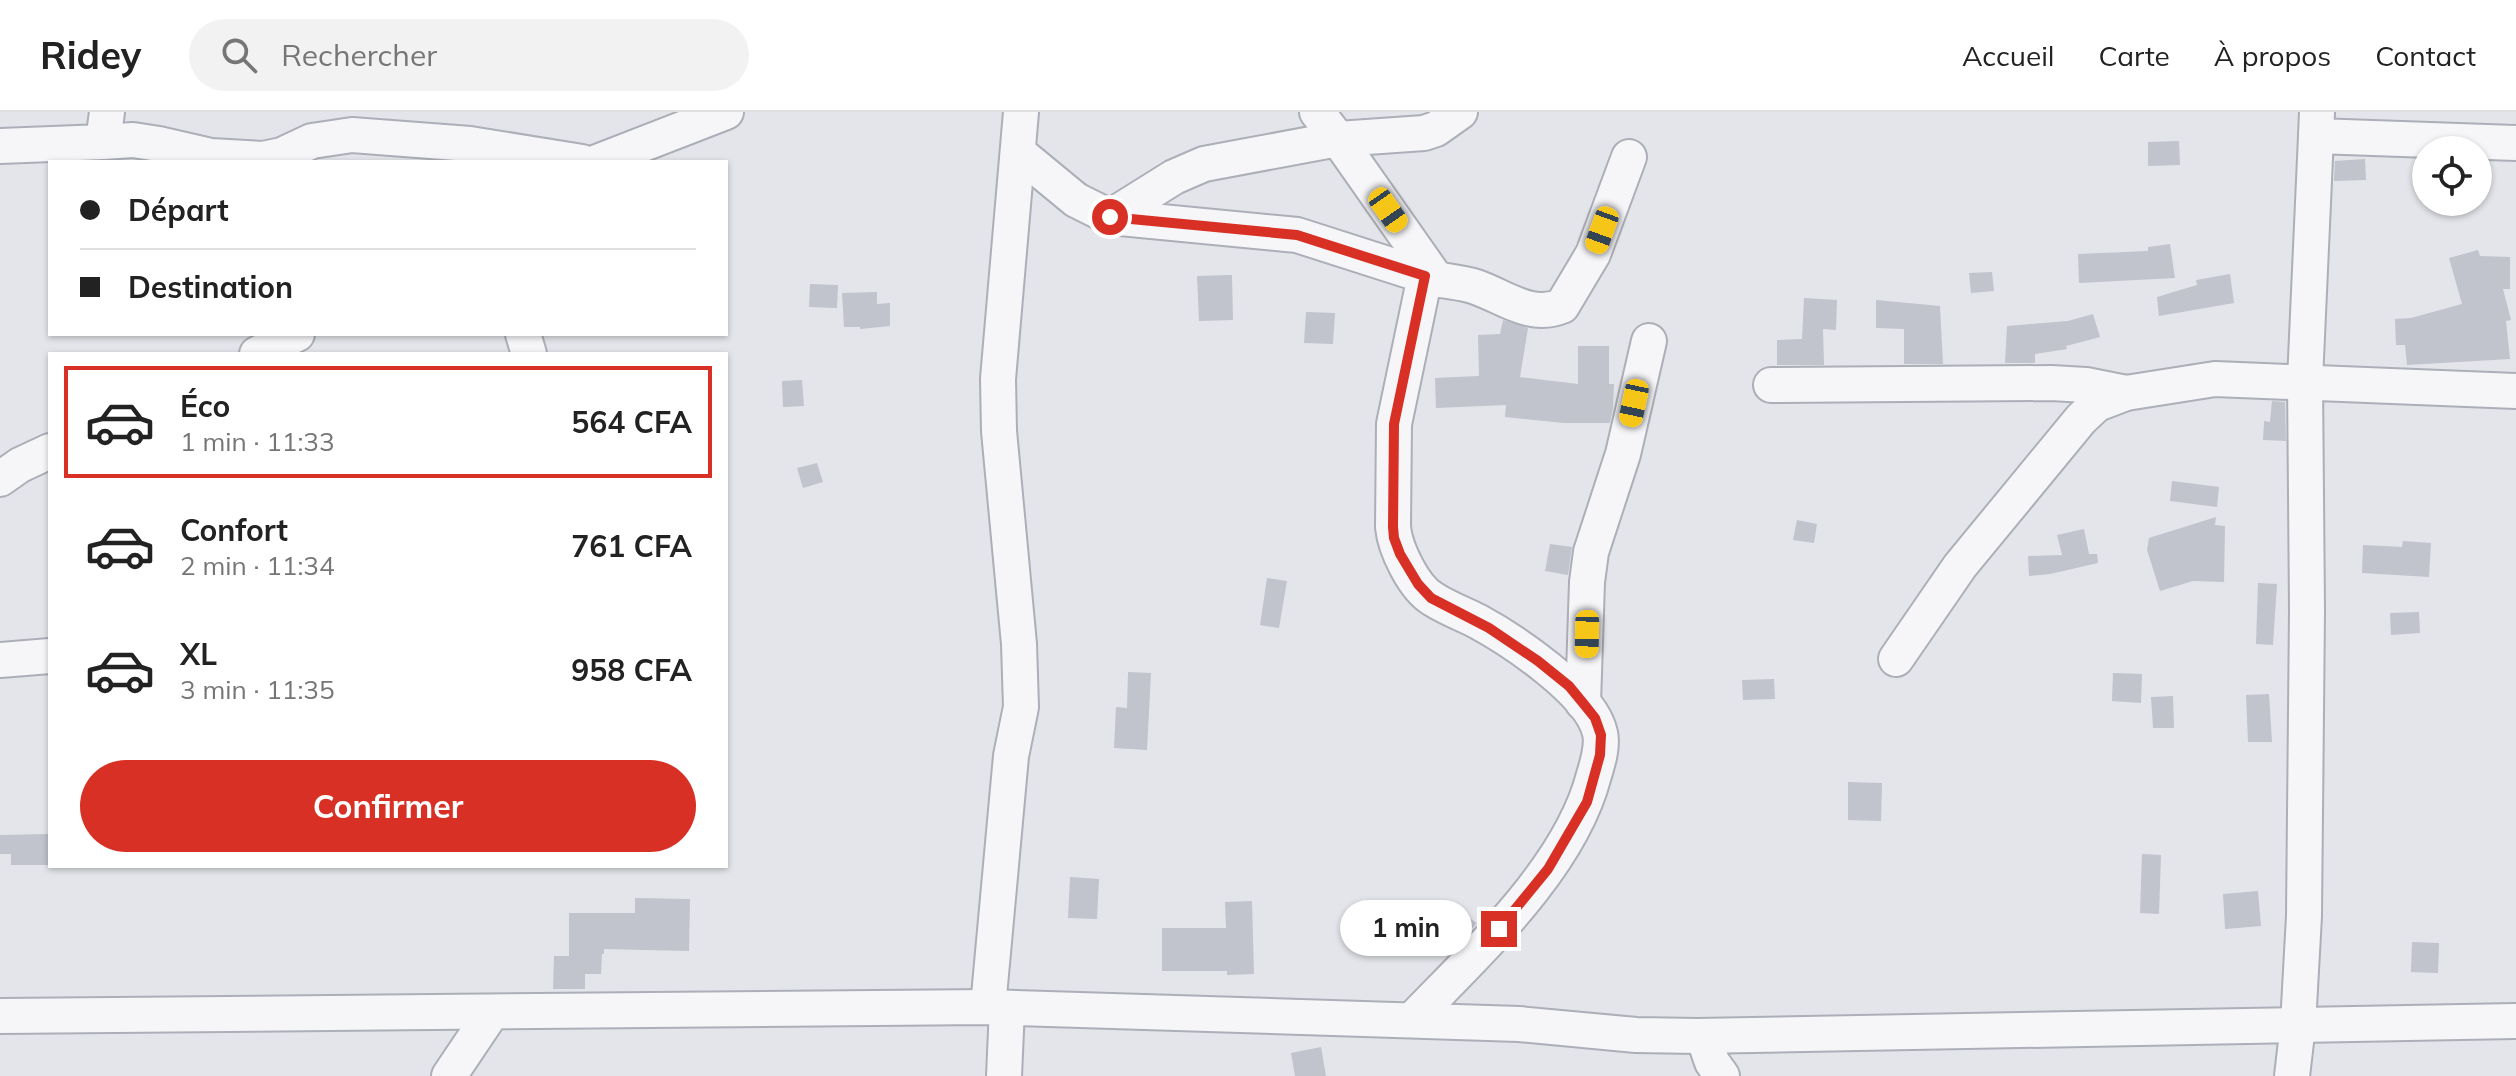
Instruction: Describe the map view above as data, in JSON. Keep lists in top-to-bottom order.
{
  "page": {
    "header": "Ridey",
    "search": "Rechercher",
    "nav": [
      "Accueil",
      "Carte",
      "À propos",
      "Contact"
    ],
    "banner": ["Départ", "Destination"],
    "list": [
      {
        "name": "Éco",
        "note": "1 min · 11:33",
        "value": "564 CFA"
      },
      {
        "name": "Confort",
        "note": "2 min · 11:34",
        "value": "761 CFA"
      },
      {
        "name": "XL",
        "note": "3 min · 11:35",
        "value": "958 CFA"
      }
    ],
    "buttons": "Confirmer",
    "bubble": "1 min"
  }
}
